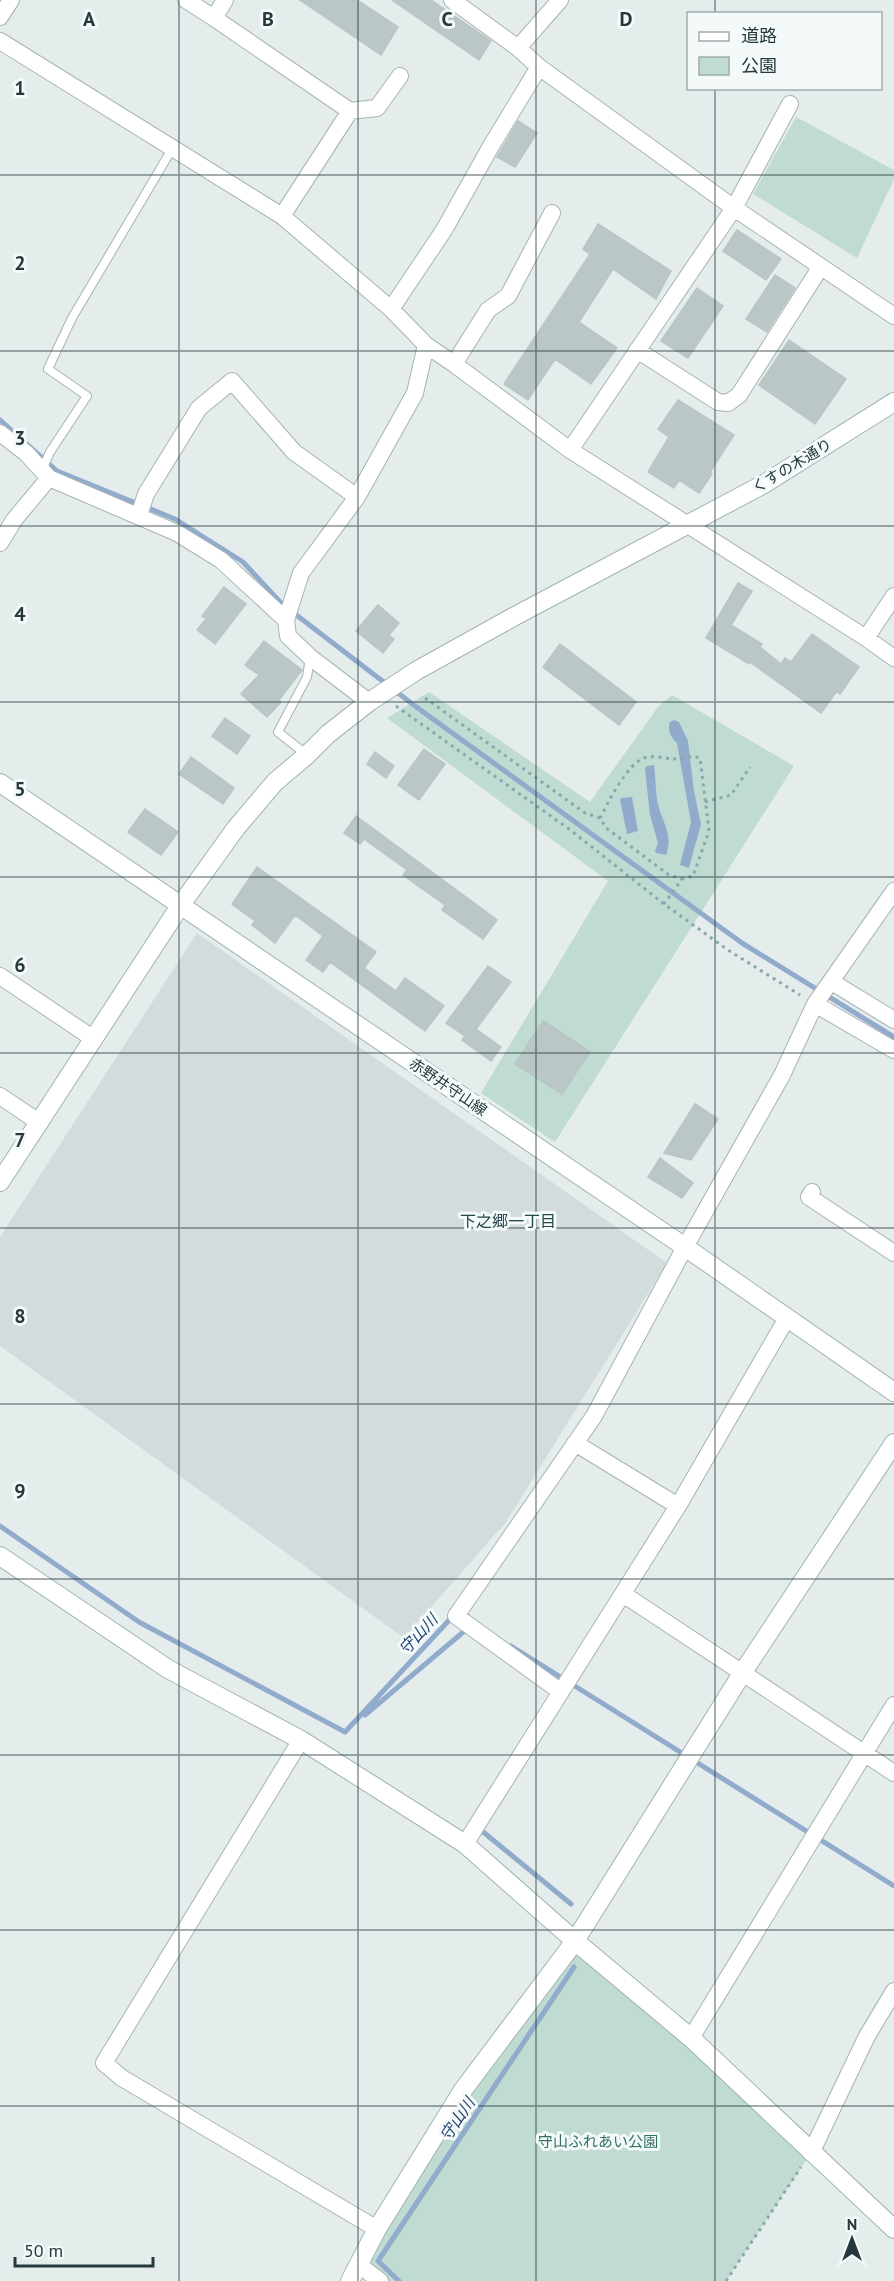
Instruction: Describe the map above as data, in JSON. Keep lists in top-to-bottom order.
{
  "streets": {
    "street": ["くすの木通り", "赤野井守山線"]
  },
  "crossings": [
    ["くすの木通り", "赤野井守山線"]
  ],
  "districts": ["下之郷一丁目"],
  "water": ["守山川"],
  "parks": ["守山ふれあい公園"],
  "legend": ["道路", "公園"],
  "scale_bar": "50 m",
  "north": "top",
  "grid": {
    "columns": [
      "A",
      "B",
      "C",
      "D"
    ],
    "rows": [
      "1",
      "2",
      "3",
      "4",
      "5",
      "6",
      "7",
      "8",
      "9"
    ]
  }
}
